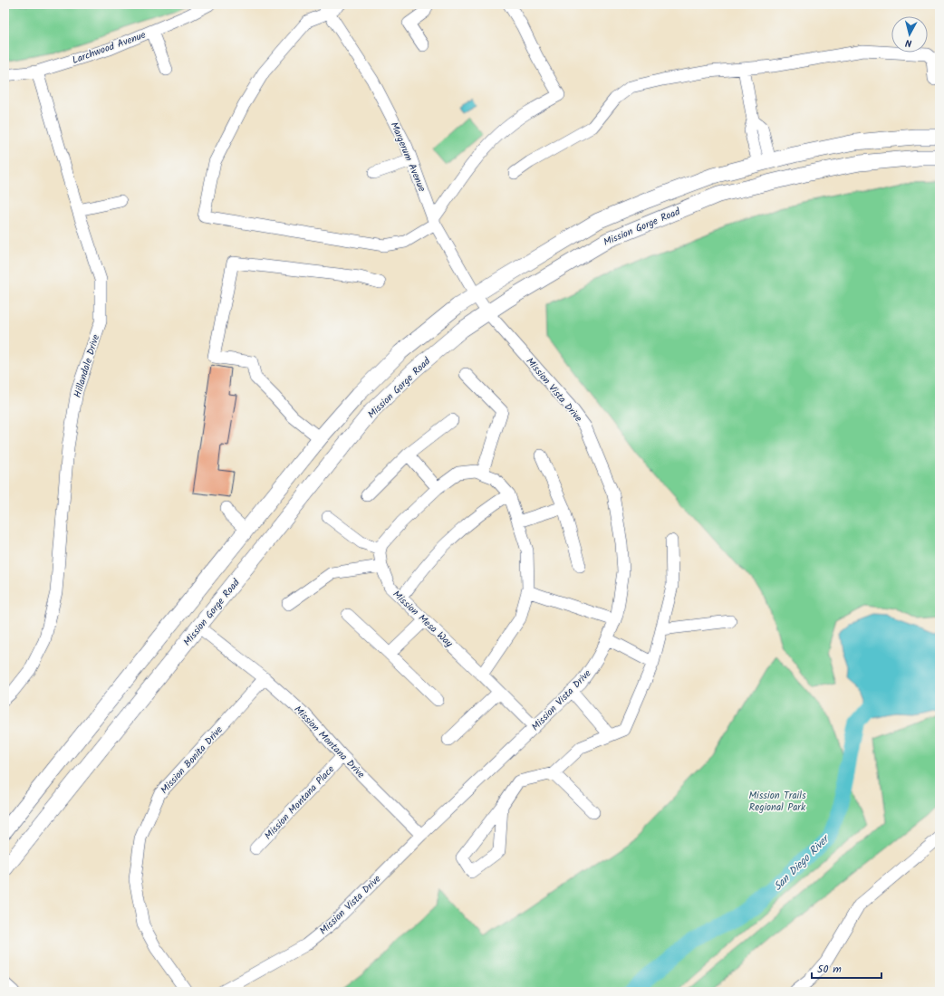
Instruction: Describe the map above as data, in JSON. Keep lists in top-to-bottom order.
{
  "streets": {
    "main road": ["Mission Gorge Road"],
    "street": [
      "Larchwood Avenue",
      "Margerum Avenue",
      "Hillandale Drive",
      "Mission Vista Drive",
      "Mission Mesa Way",
      "Mission Montana Drive",
      "Mission Bonita Drive",
      "Mission Montana Place"
    ]
  },
  "crossings": [
    ["Larchwood Avenue", "Hillandale Drive"],
    ["Margerum Avenue", "Mission Gorge Road"],
    ["Margerum Avenue", "Mission Vista Drive"],
    ["Mission Gorge Road", "Mission Vista Drive"],
    ["Mission Gorge Road", "Mission Montana Drive"],
    ["Mission Vista Drive", "Mission Mesa Way"],
    ["Mission Vista Drive", "Mission Montana Drive"],
    ["Mission Montana Drive", "Mission Bonita Drive"],
    ["Mission Montana Drive", "Mission Montana Place"]
  ],
  "water": ["San Diego River"],
  "parks": ["Mission Trails Regional Park"],
  "scale_bar": "50 m",
  "north": "bottom"
}
